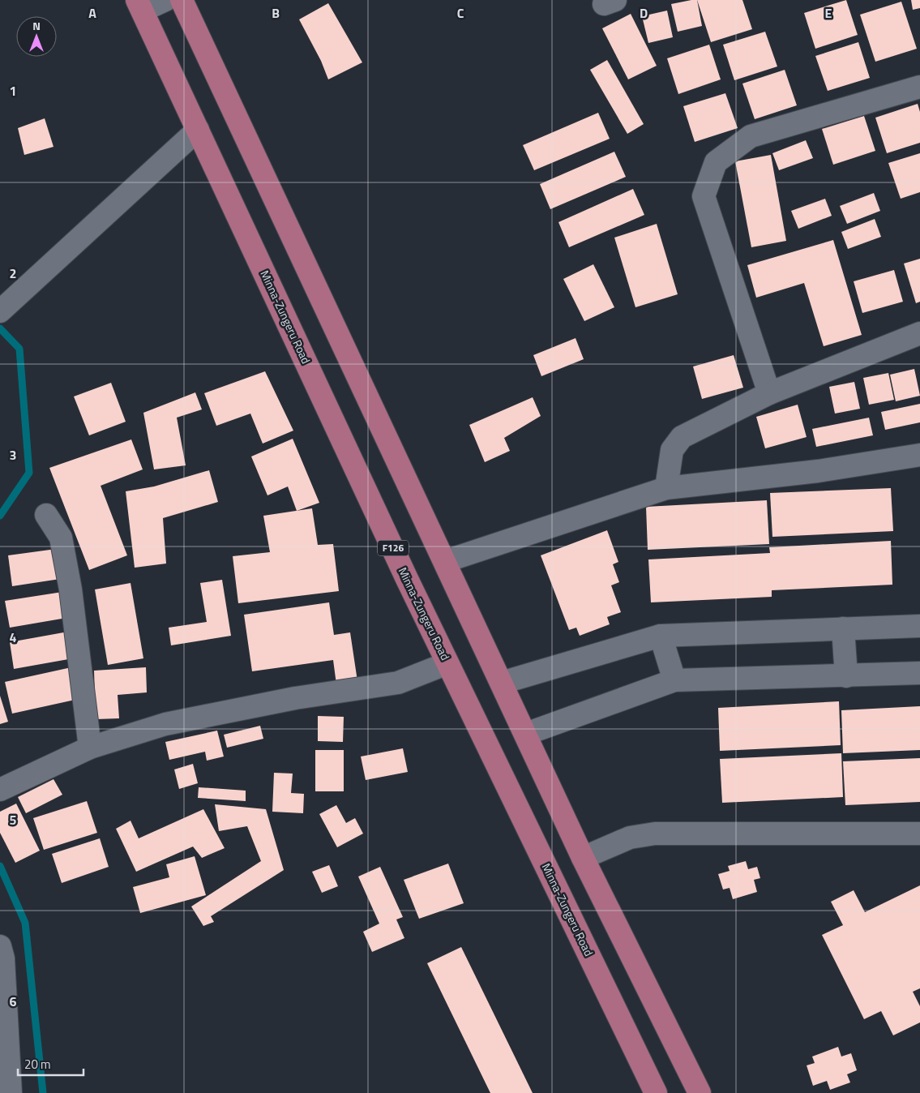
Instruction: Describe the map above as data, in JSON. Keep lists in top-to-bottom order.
{
  "streets": {
    "main road": ["Minna-Zungeru Road", "F126"]
  },
  "scale_bar": "20 m",
  "north": "top",
  "grid": {
    "columns": [
      "A",
      "B",
      "C",
      "D",
      "E"
    ],
    "rows": [
      "1",
      "2",
      "3",
      "4",
      "5",
      "6"
    ]
  }
}
